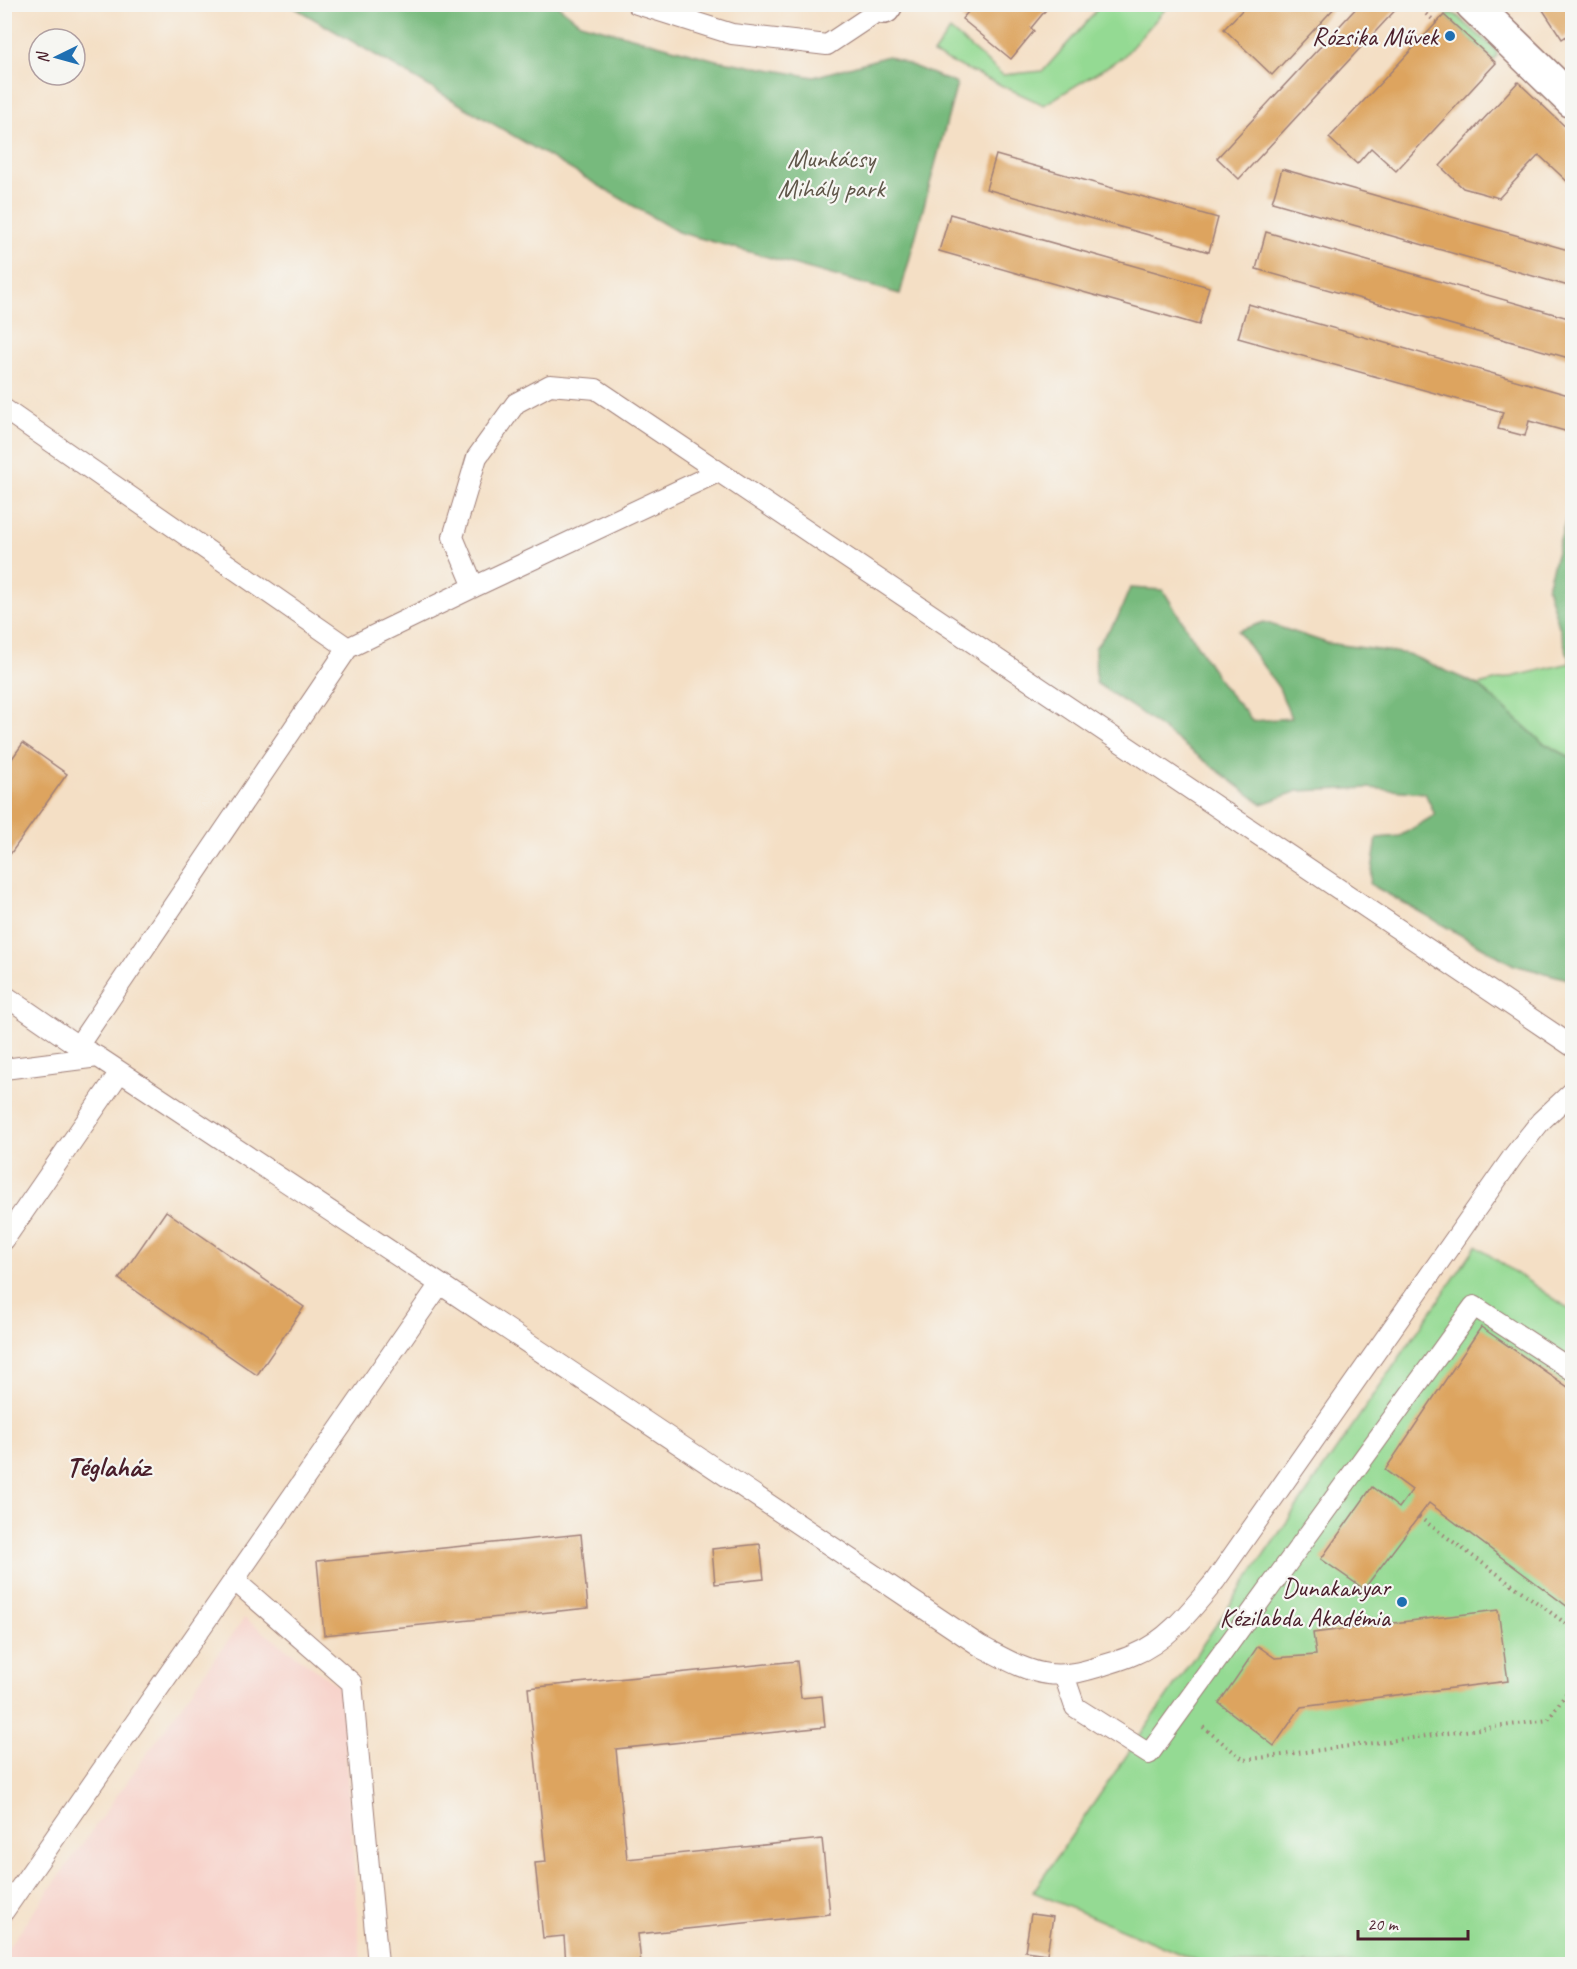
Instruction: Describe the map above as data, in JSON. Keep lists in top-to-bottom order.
{
  "districts": ["Téglaház"],
  "parks": ["Munkácsy Mihály park"],
  "places": ["Rózsika Művek", "Dunakanyar Kézilabda Akadémia"],
  "scale_bar": "20 m",
  "north": "left"
}
